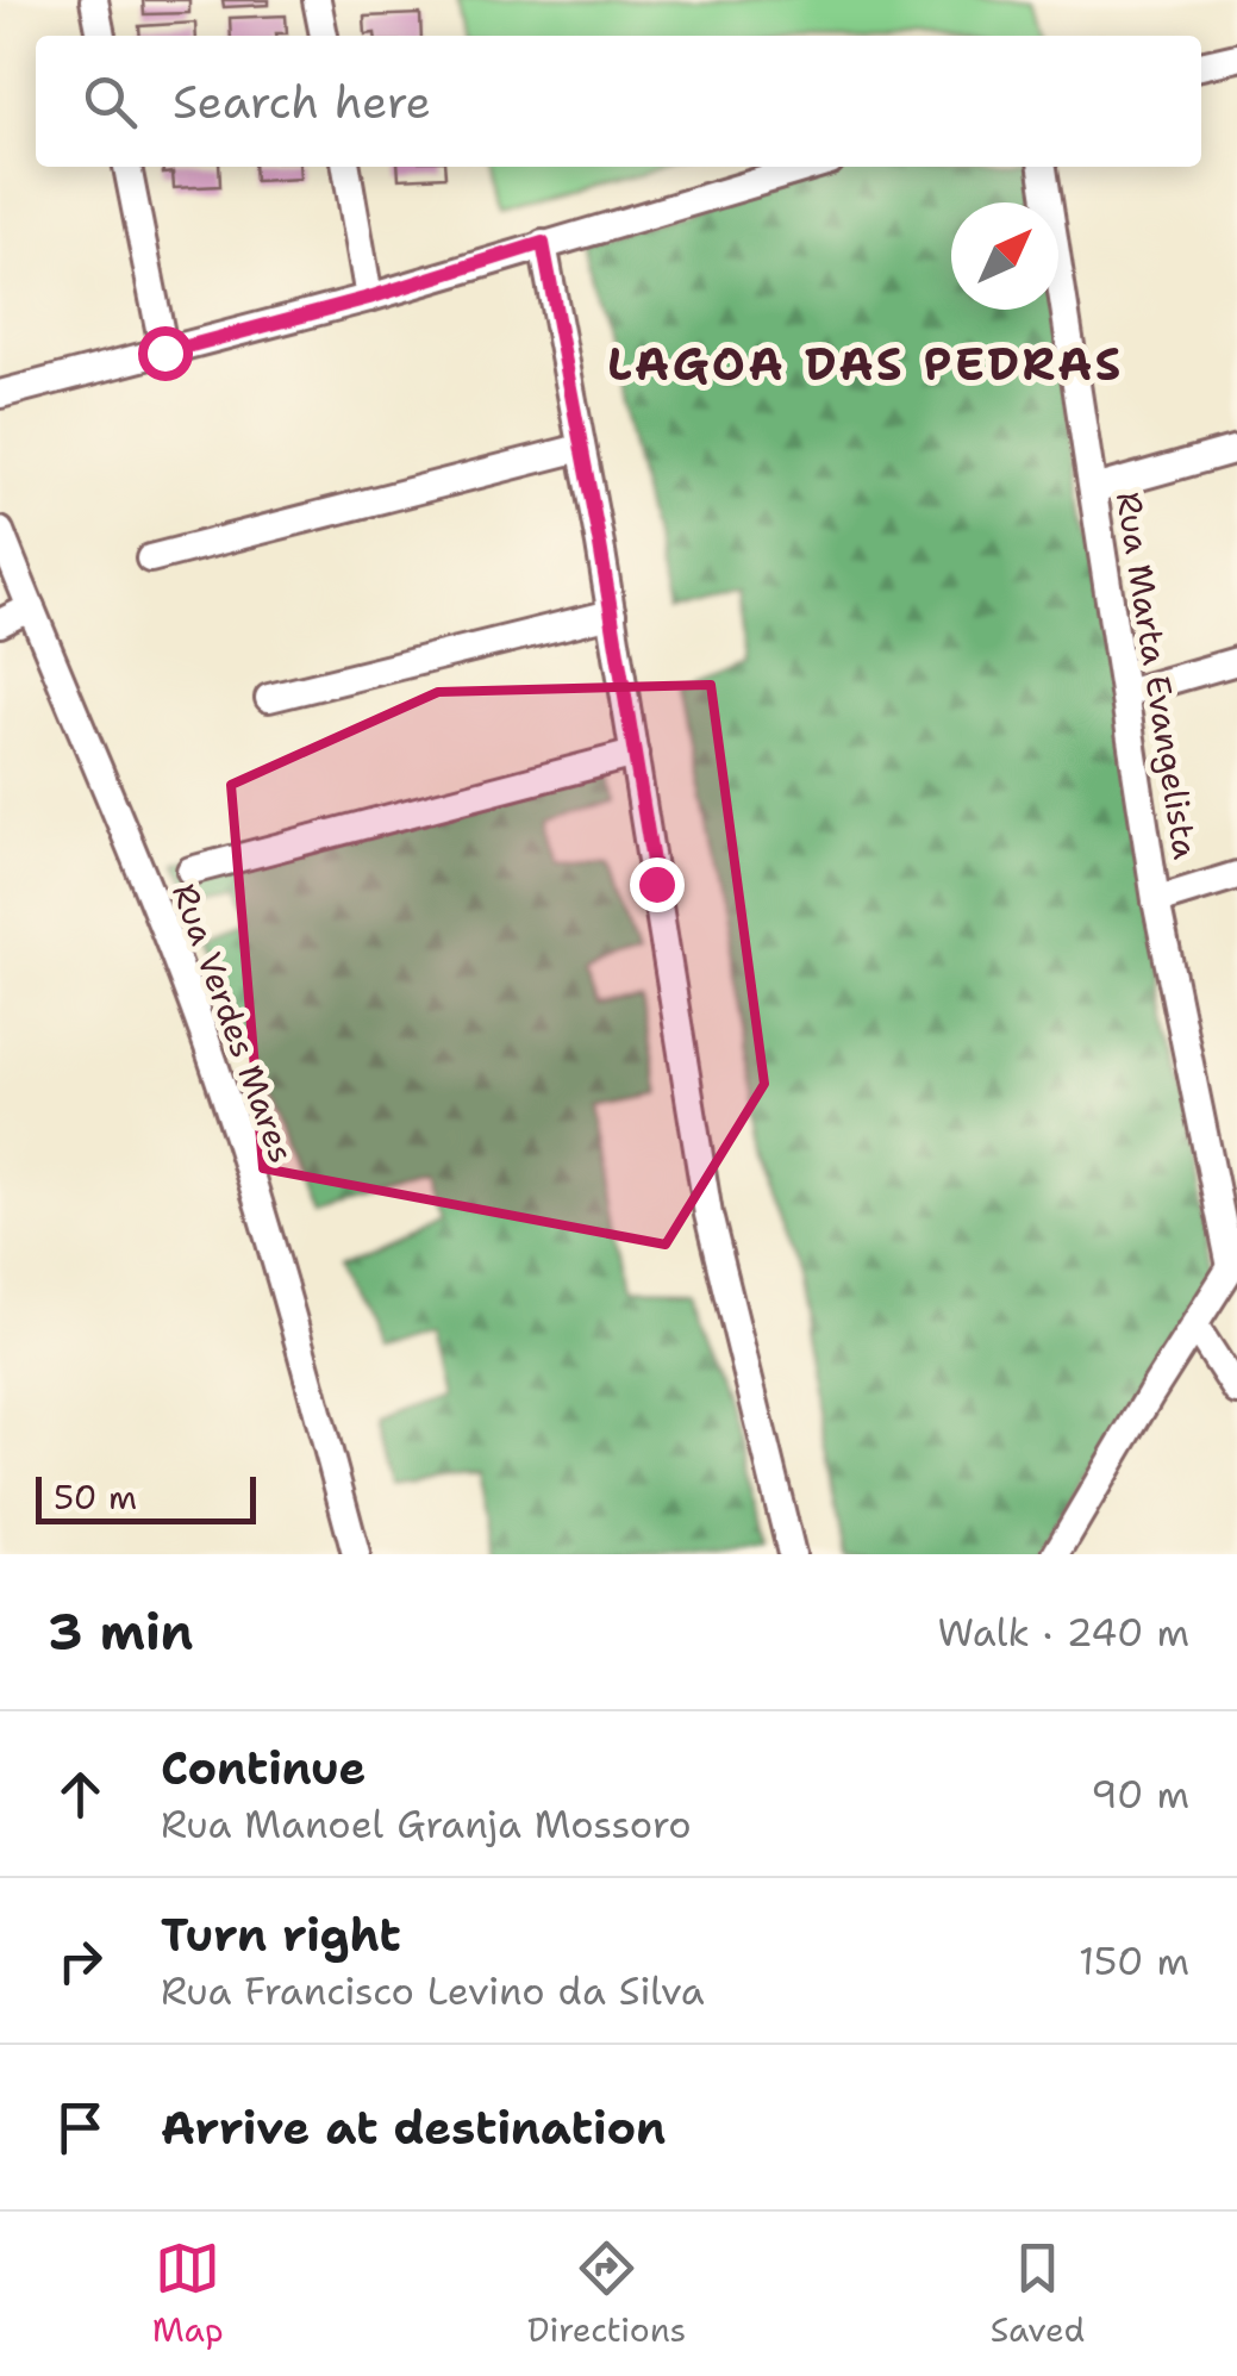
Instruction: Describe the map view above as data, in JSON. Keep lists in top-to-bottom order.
{
  "streets": {
    "street": ["Rua Marta Evangelista", "Rua Verdes Mares"]
  },
  "districts": ["LAGOA DAS PEDRAS"],
  "scale_bar": "50 m",
  "north": "top right",
  "page": {
    "search": "Search here",
    "scale": "50 m",
    "heading": ["3 min", "Walk · 240 m"],
    "list": [
      ["Continue", "Rua Manoel Granja Mossoro", "90 m"],
      ["Turn right", "Rua Francisco Levino da Silva", "150 m"],
      "Arrive at destination"
    ],
    "nav": ["Map", "Directions", "Saved"]
  }
}
